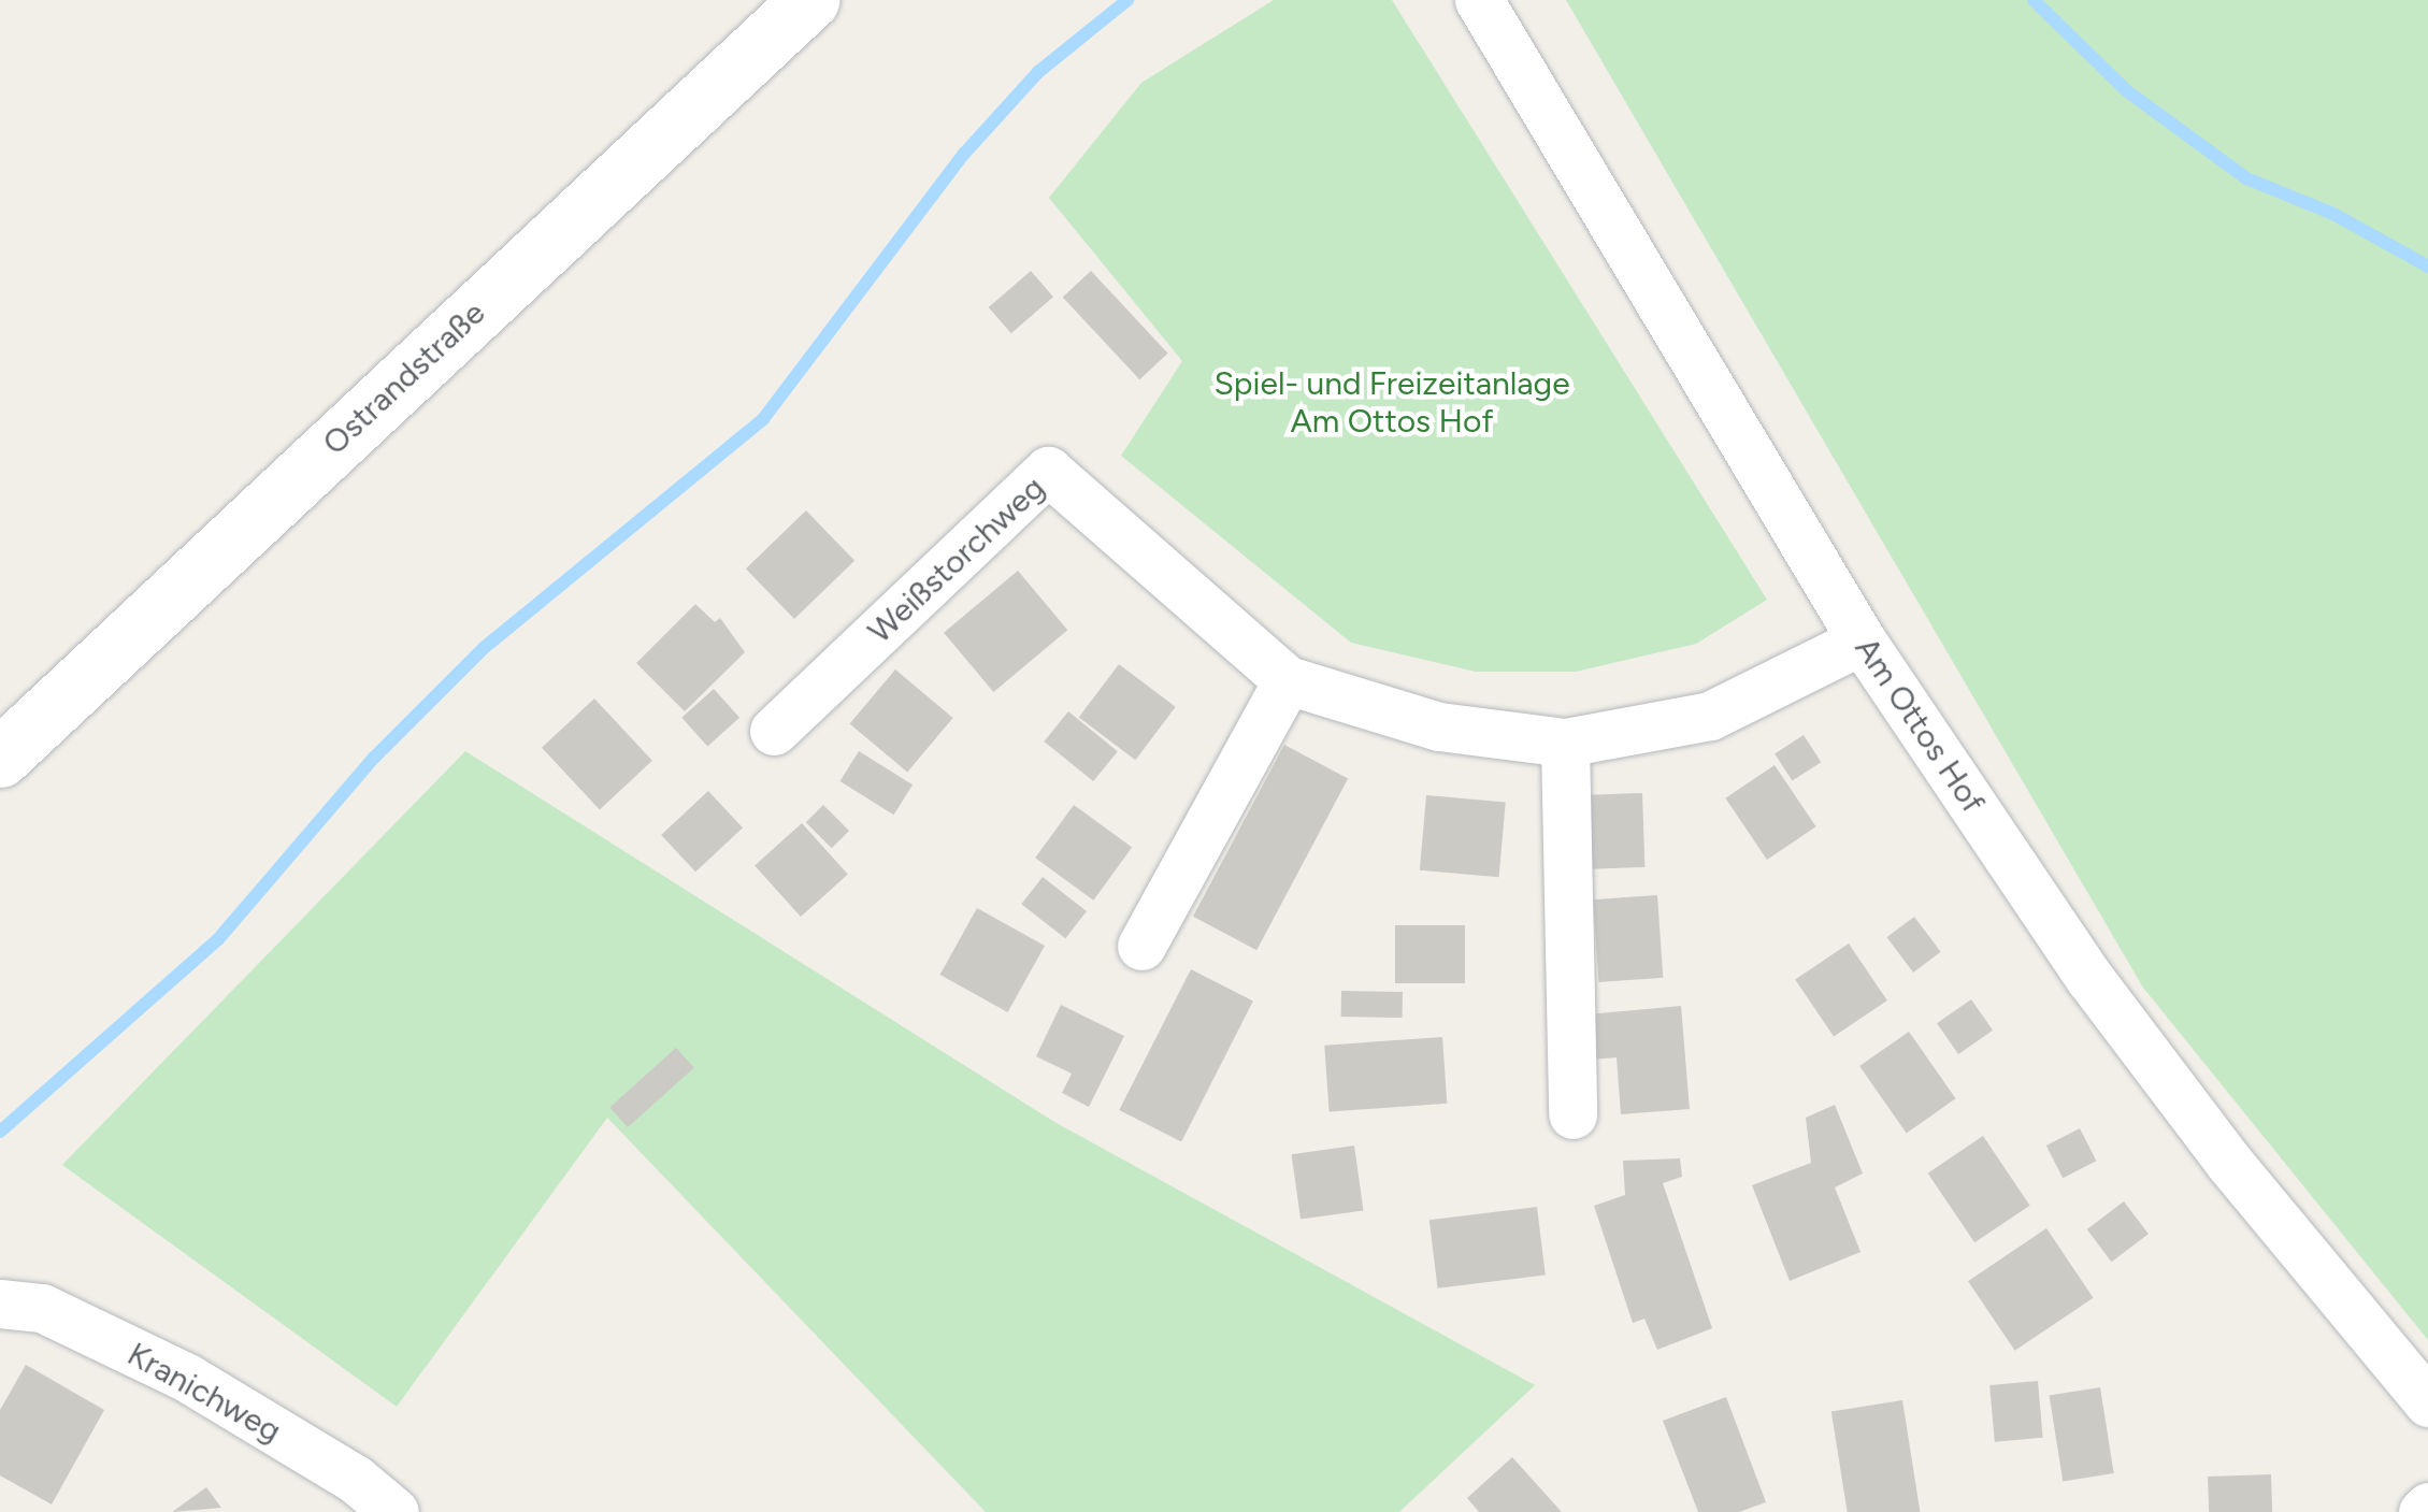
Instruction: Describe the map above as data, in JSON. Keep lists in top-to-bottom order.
{
  "streets": {
    "main road": ["Ostrandstraße"],
    "street": ["Weißstorchweg", "Am Ottos Hof", "Kranichweg"]
  },
  "crossings": [
    ["Weißstorchweg", "Am Ottos Hof"]
  ],
  "parks": ["Spiel- und Freizeitanlage Am Ottos Hof"]
}
